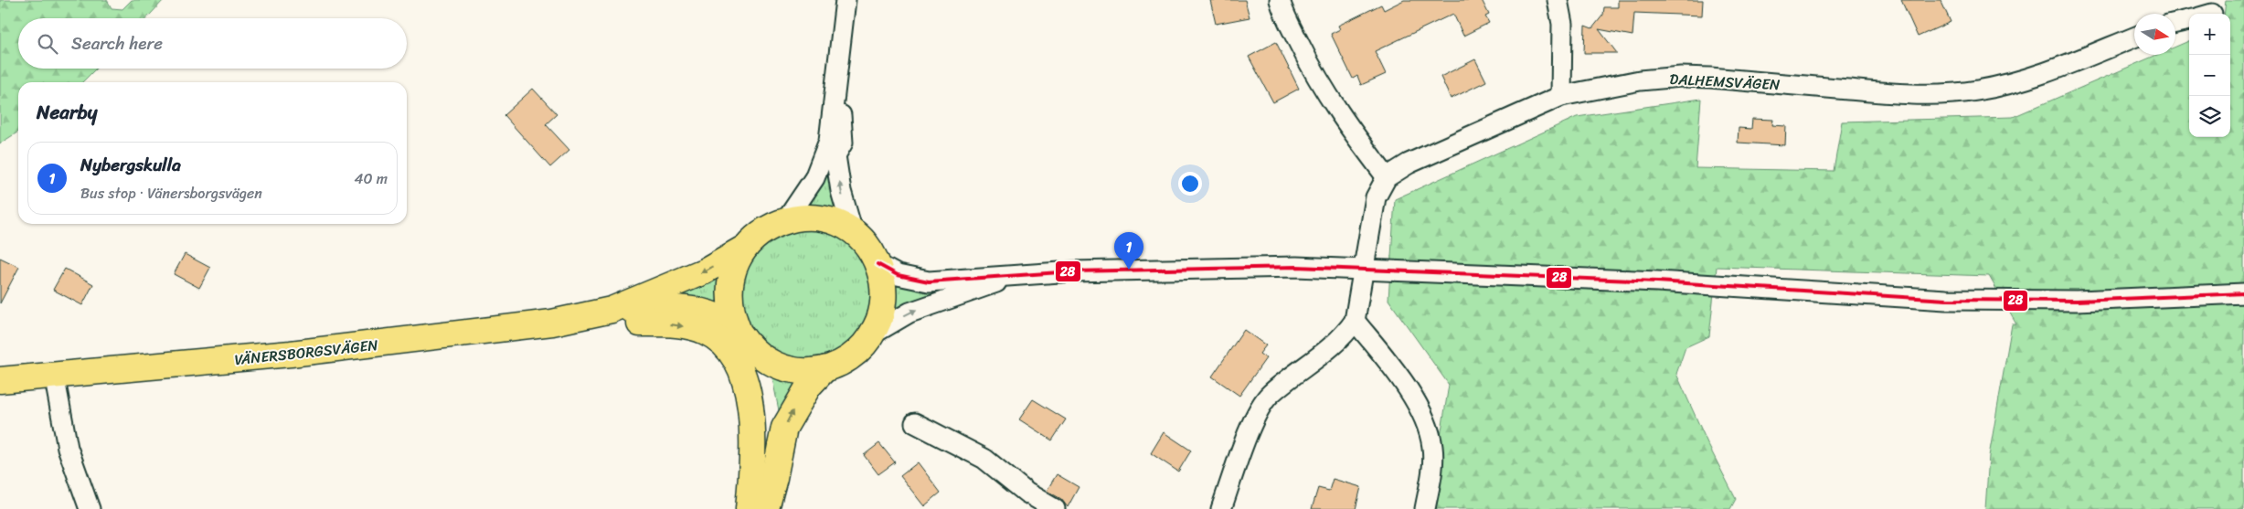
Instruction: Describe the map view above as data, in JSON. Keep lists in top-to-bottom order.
{
  "streets": {
    "main road": ["VÄNERSBORGSVÄGEN"],
    "street": ["DALHEMSVÄGEN"]
  },
  "crossings": [
    ["DALHEMSVÄGEN", "VÄNERSBORGSVÄGEN"]
  ],
  "lines": ["transit line 28"],
  "north": "right",
  "page": {
    "map_buttons": ["+", "−"],
    "search": "Search here",
    "heading": "Nearby",
    "list": [
      {
        "mark": "1",
        "name": "Nybergskulla",
        "note": "Bus stop · Vänersborgsvägen",
        "value": "40 m"
      }
    ],
    "pins": "1"
  }
}
